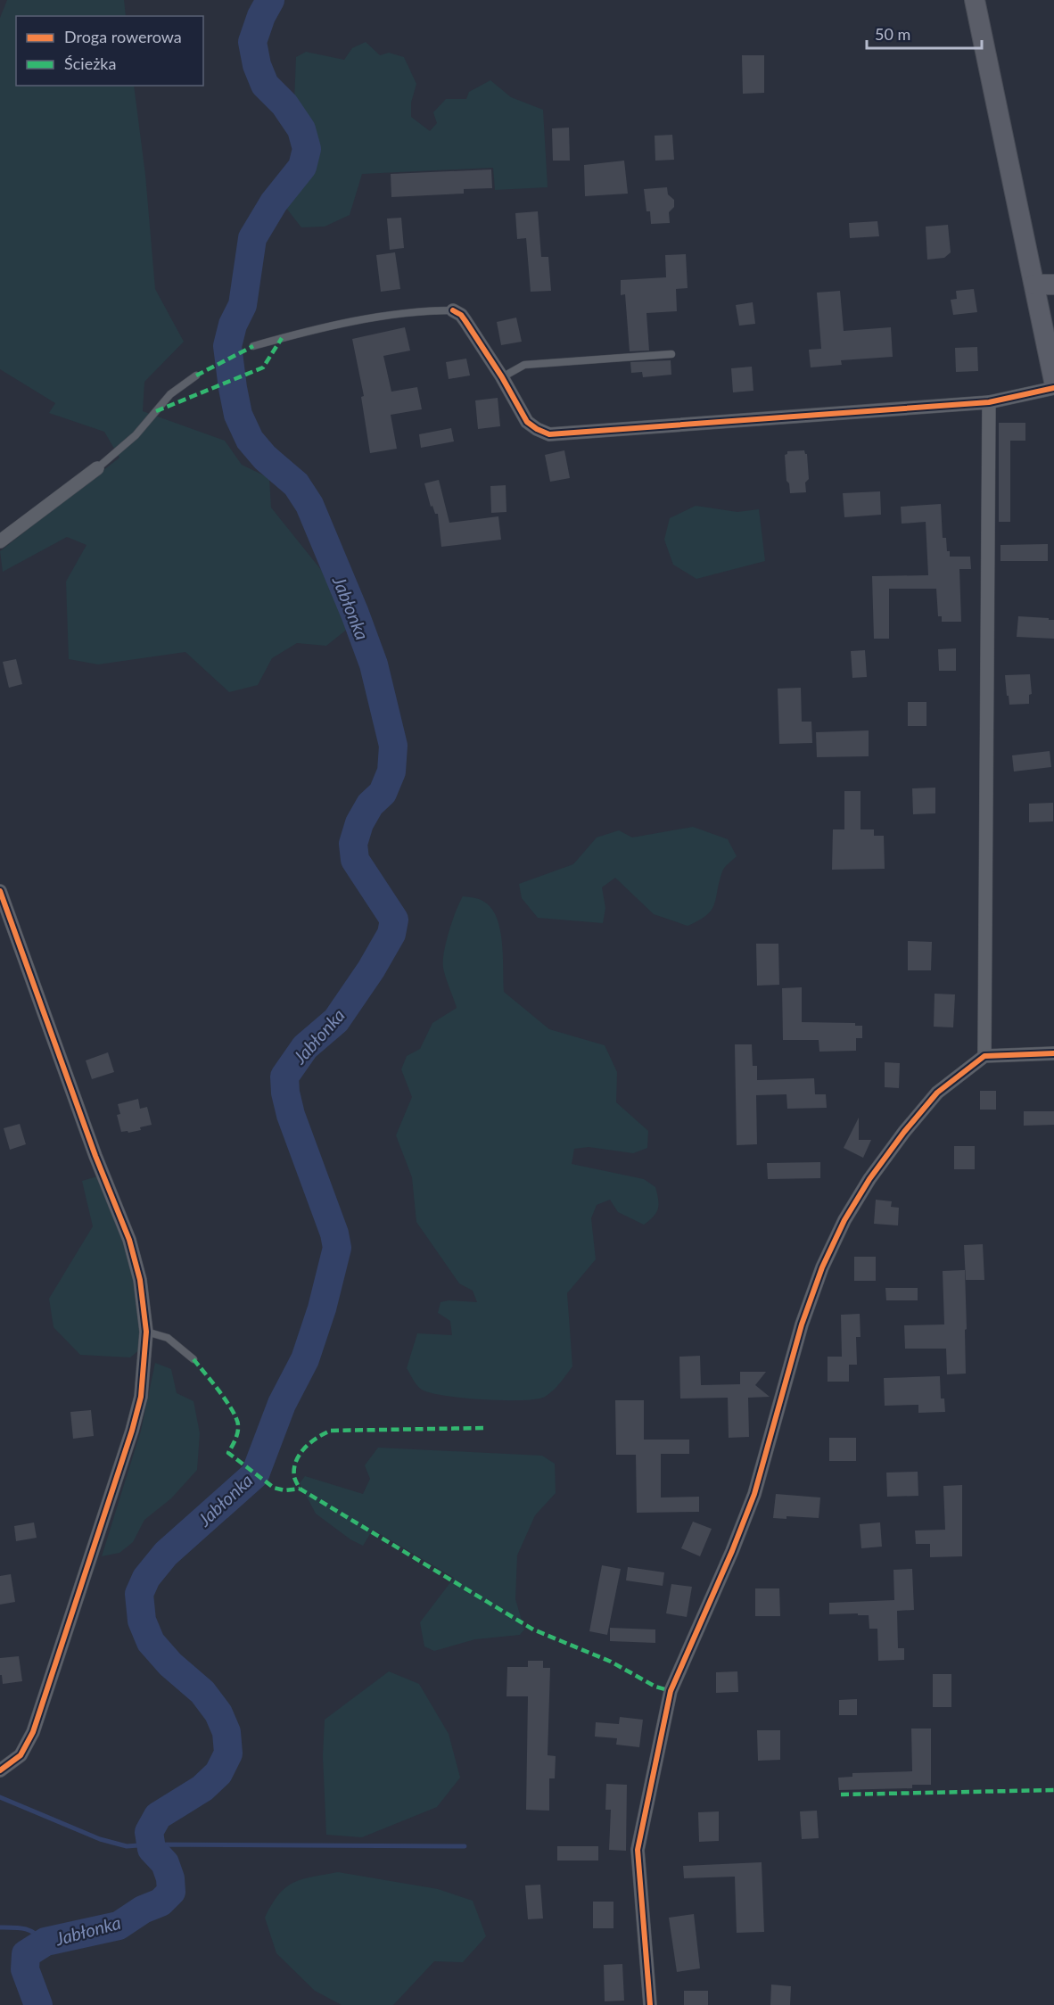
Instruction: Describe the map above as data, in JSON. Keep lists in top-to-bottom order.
{
  "water": ["Jabłonka"],
  "legend": ["Droga rowerowa", "Ścieżka"],
  "scale_bar": "50 m"
}
